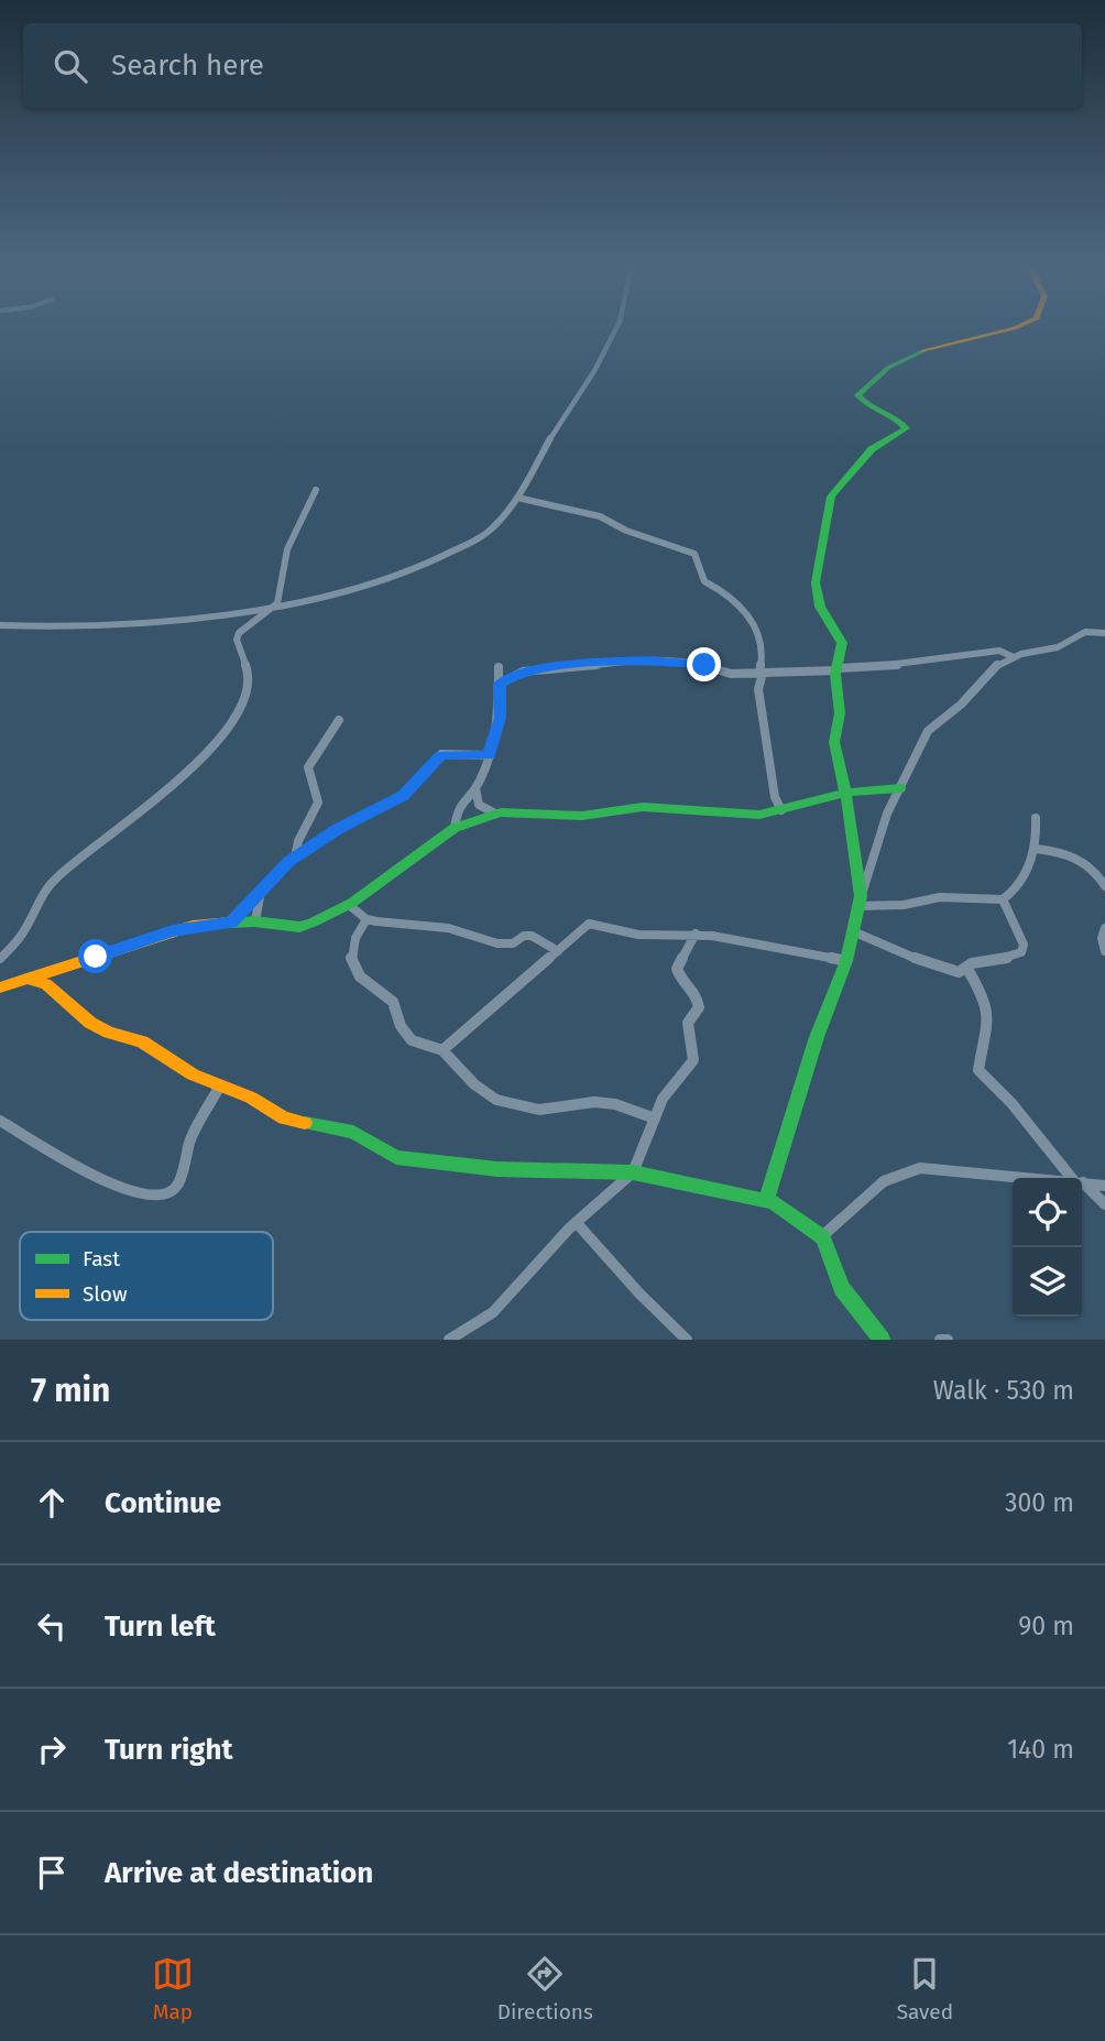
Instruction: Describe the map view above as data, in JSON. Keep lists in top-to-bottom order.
{
  "legend": ["Fast", "Slow"],
  "page": {
    "search": "Search here",
    "heading": ["7 min", "Walk · 530 m"],
    "list": [
      ["Continue", "300 m"],
      ["Turn left", "90 m"],
      ["Turn right", "140 m"],
      "Arrive at destination"
    ],
    "nav": ["Map", "Directions", "Saved"]
  }
}
